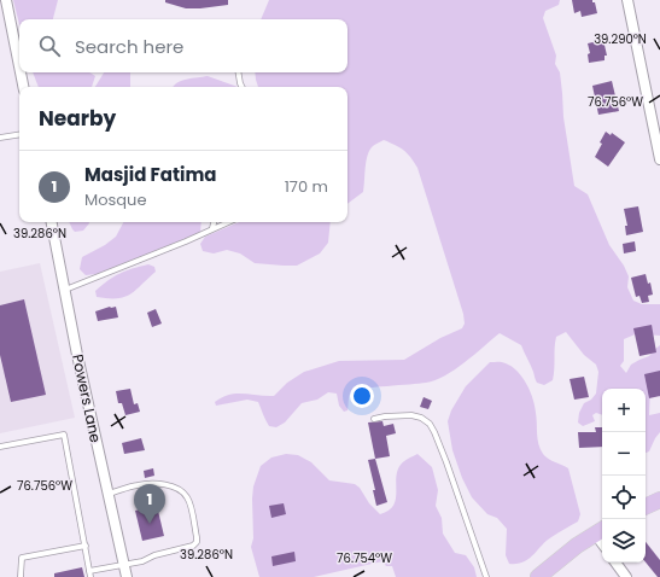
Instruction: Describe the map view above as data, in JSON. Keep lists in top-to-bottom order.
{
  "streets": {
    "street": ["Powers Lane"]
  },
  "page": {
    "search": "Search here",
    "heading": "Nearby",
    "list": [
      {
        "mark": "1",
        "name": "Masjid Fatima",
        "note": "Mosque",
        "value": "170 m"
      }
    ],
    "map_buttons": ["+", "−"],
    "pins": "1"
  },
  "coordinates": [
    "39.290°N",
    "76.756°W",
    "39.286°N",
    "76.754°W"
  ]
}
